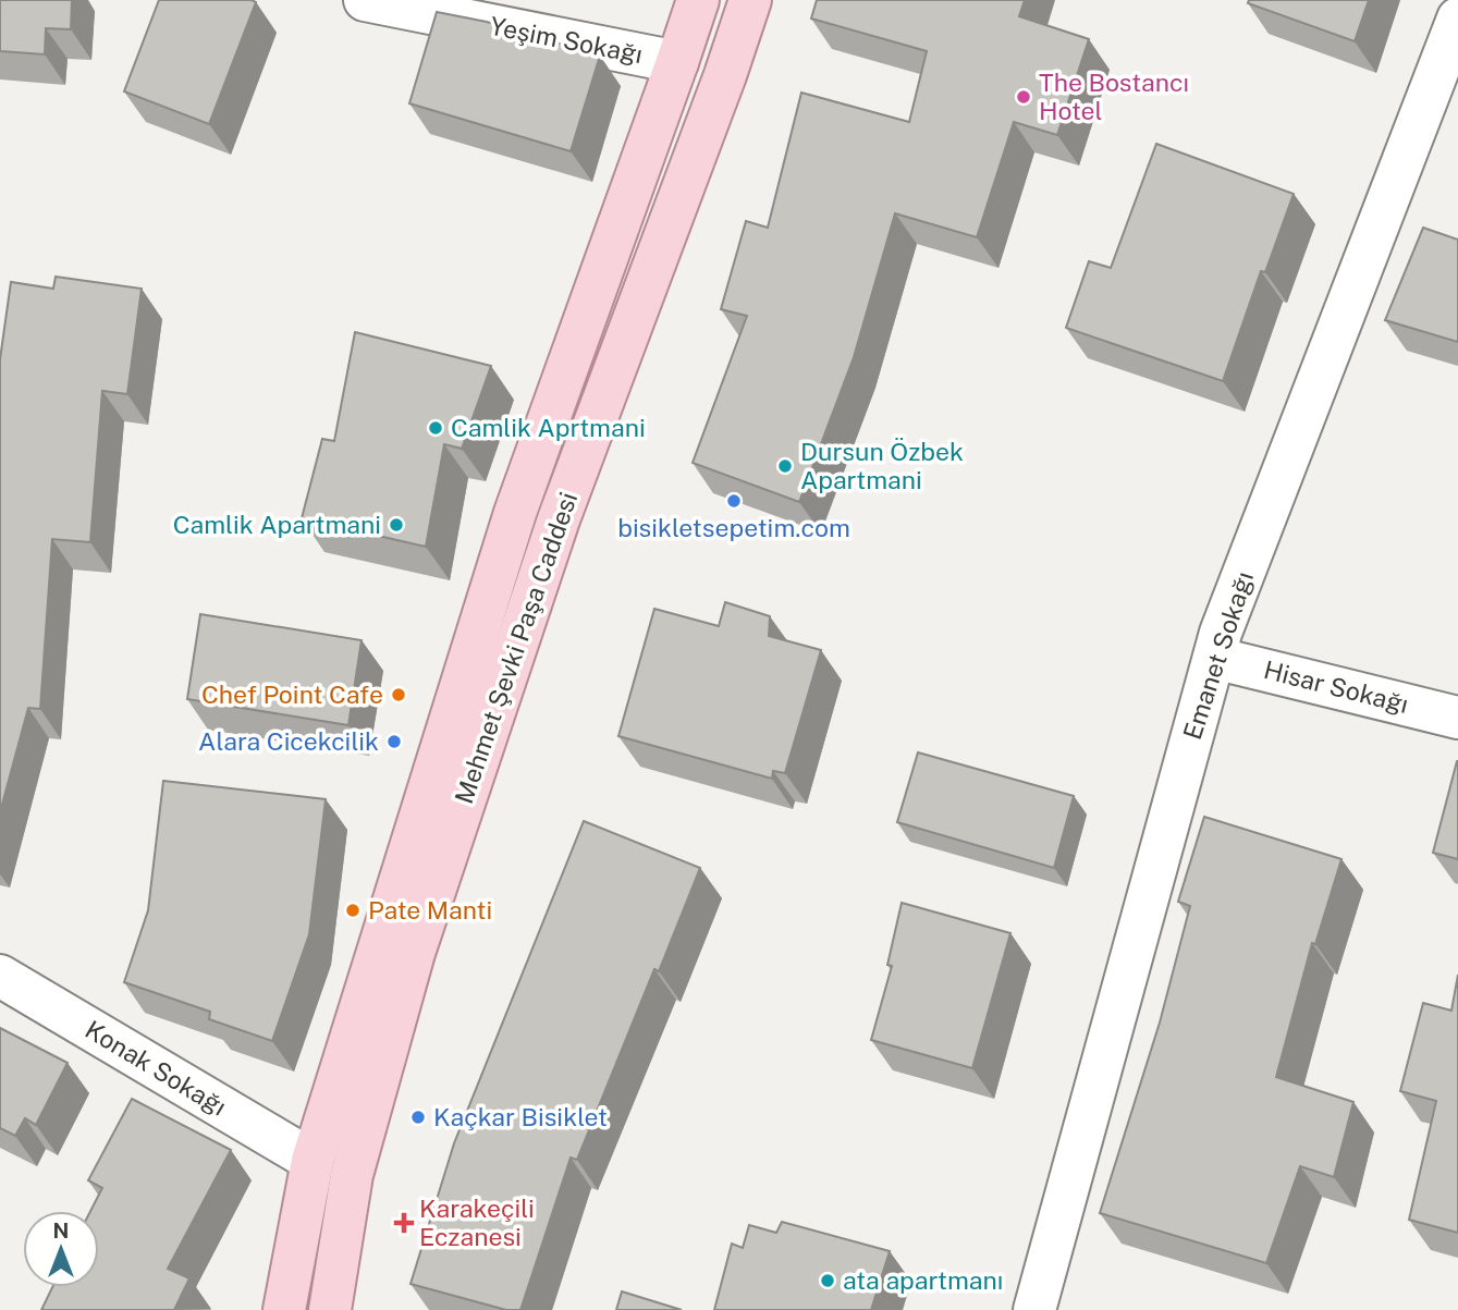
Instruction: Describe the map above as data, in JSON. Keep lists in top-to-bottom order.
{
  "streets": {
    "main road": ["Mehmet Şevki Paşa Caddesi"],
    "street": [
      "Yeşim Sokağı",
      "Emanet Sokağı",
      "Hisar Sokağı",
      "Konak Sokağı"
    ]
  },
  "crossings": [
    ["Yeşim Sokağı", "Mehmet Şevki Paşa Caddesi"],
    ["Mehmet Şevki Paşa Caddesi", "Konak Sokağı"],
    ["Emanet Sokağı", "Hisar Sokağı"]
  ],
  "places": {
    "other": [
      "The Bostancı Hotel",
      "Camlik Aprtmani",
      "Dursun Özbek Apartmani",
      "bisikletsepetim.com",
      "Camlik Apartmani",
      "Chef Point Cafe",
      "Alara Cicekcilik",
      "Pate Manti",
      "Kaçkar Bisiklet",
      "ata apartmanı"
    ],
    "health": ["Karakeçili Eczanesi"]
  },
  "north": "top"
}
